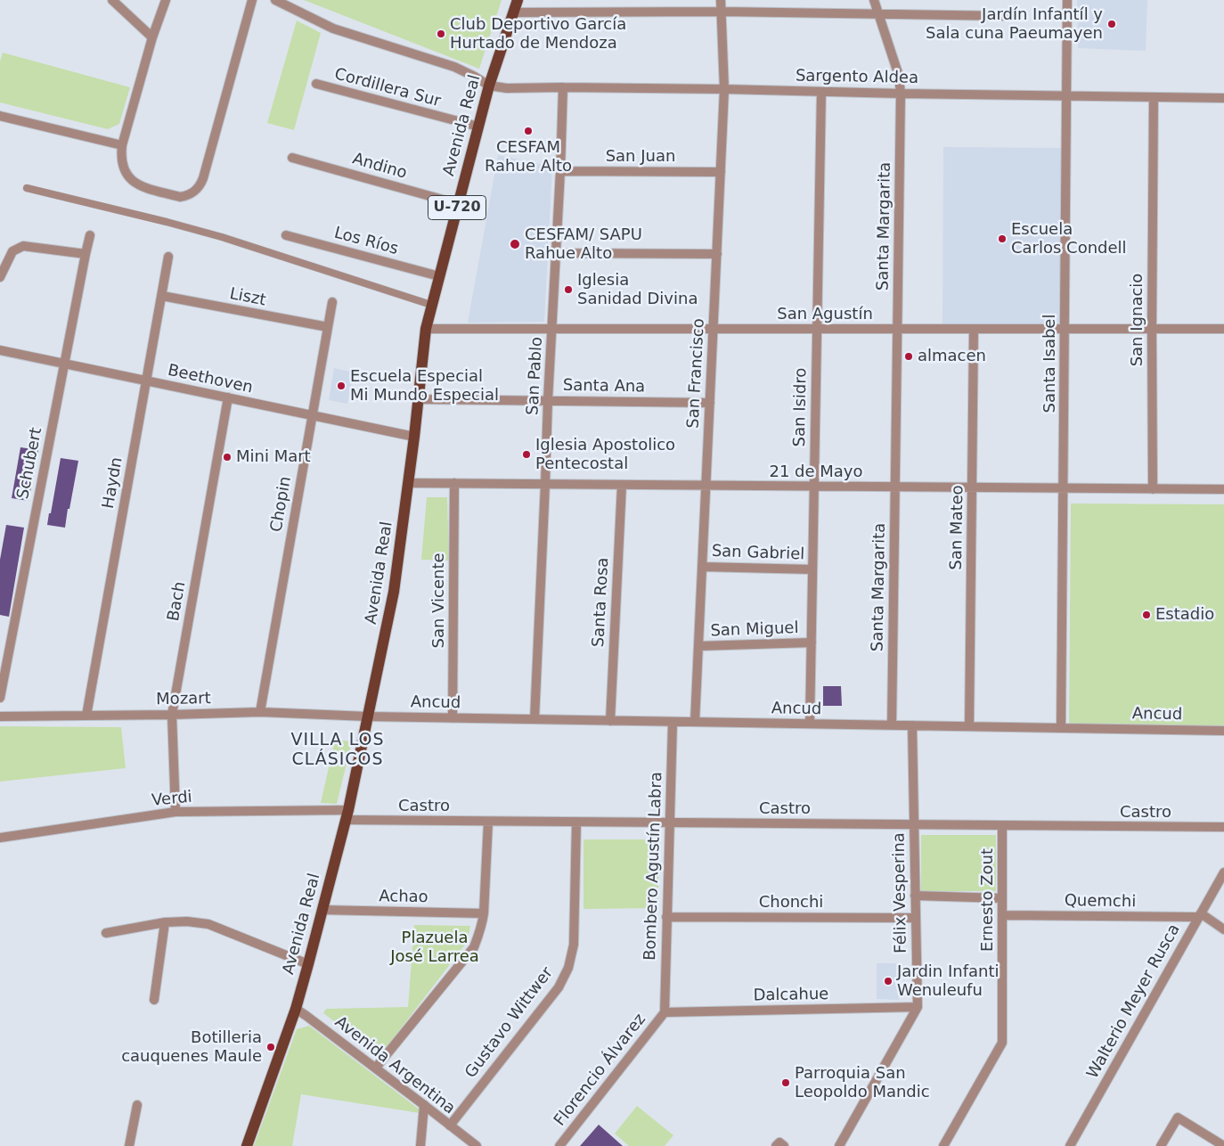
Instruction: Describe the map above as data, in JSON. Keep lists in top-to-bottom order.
{
  "streets": {
    "main road": ["Avenida Real", "U-720"],
    "street": [
      "Sargento Aldea",
      "Cordillera Sur",
      "San Juan",
      "Andino",
      "Santa Margarita",
      "Los Ríos",
      "Liszt",
      "San Agustín",
      "San Ignacio",
      "Santa Isabel",
      "San Francisco",
      "San Pablo",
      "Beethoven",
      "Santa Ana",
      "San Isidro",
      "Schubert",
      "21 de Mayo",
      "Haydn",
      "Chopin",
      "San Mateo",
      "San Gabriel",
      "San Vicente",
      "Bach",
      "Santa Rosa",
      "San Miguel",
      "Mozart",
      "Ancud",
      "Verdi",
      "Castro",
      "Bombero Agustín Labra",
      "Félix Vesperina",
      "Achao",
      "Ernesto Zout",
      "Quemchi",
      "Chonchi",
      "Dalcahue",
      "Walterio Meyer Rusca",
      "Gustavo Wittwer",
      "Avenida Argentina",
      "Florencio Álvarez"
    ]
  },
  "crossings": [
    ["Sargento Aldea", "Avenida Real"],
    ["Sargento Aldea", "Santa Margarita"],
    ["Sargento Aldea", "San Ignacio"],
    ["Sargento Aldea", "Santa Isabel"],
    ["Sargento Aldea", "San Francisco"],
    ["Sargento Aldea", "San Pablo"],
    ["Sargento Aldea", "San Isidro"],
    ["Cordillera Sur", "Avenida Real"],
    ["Avenida Real", "Andino"],
    ["Avenida Real", "Los Ríos"],
    ["Avenida Real", "San Agustín"],
    ["Avenida Real", "Beethoven"],
    ["Avenida Real", "Santa Ana"],
    ["Avenida Real", "21 de Mayo"],
    ["Avenida Real", "Mozart"],
    ["Avenida Real", "Ancud"],
    ["Avenida Real", "Verdi"],
    ["Avenida Real", "Castro"],
    ["Avenida Real", "Achao"],
    ["Avenida Real", "Avenida Argentina"],
    ["San Juan", "San Francisco"],
    ["San Juan", "San Pablo"],
    ["Santa Margarita", "San Agustín"],
    ["Santa Margarita", "21 de Mayo"],
    ["Santa Margarita", "Ancud"],
    ["Liszt", "Haydn"],
    ["Liszt", "Chopin"],
    ["San Agustín", "San Ignacio"],
    ["San Agustín", "Santa Isabel"],
    ["San Agustín", "San Francisco"],
    ["San Agustín", "San Pablo"],
    ["San Agustín", "San Isidro"],
    ["San Agustín", "San Mateo"],
    ["San Ignacio", "21 de Mayo"],
    ["Santa Isabel", "21 de Mayo"],
    ["Santa Isabel", "Ancud"],
    ["San Francisco", "Santa Ana"],
    ["San Francisco", "21 de Mayo"],
    ["San Francisco", "San Gabriel"],
    ["San Francisco", "San Miguel"],
    ["San Francisco", "Ancud"],
    ["San Pablo", "Santa Ana"],
    ["San Pablo", "21 de Mayo"],
    ["San Pablo", "Ancud"],
    ["Beethoven", "Schubert"],
    ["Beethoven", "Haydn"],
    ["Beethoven", "Chopin"],
    ["Beethoven", "Bach"],
    ["San Isidro", "21 de Mayo"],
    ["San Isidro", "San Gabriel"],
    ["San Isidro", "San Miguel"],
    ["San Isidro", "Ancud"],
    ["21 de Mayo", "San Mateo"],
    ["21 de Mayo", "San Vicente"],
    ["21 de Mayo", "Santa Rosa"],
    ["Haydn", "Mozart"],
    ["Chopin", "Mozart"],
    ["San Mateo", "Ancud"],
    ["San Vicente", "Ancud"],
    ["Bach", "Mozart"],
    ["Bach", "Verdi"],
    ["Santa Rosa", "Ancud"],
    ["Mozart", "Ancud"],
    ["Ancud", "Bombero Agustín Labra"],
    ["Ancud", "Félix Vesperina"],
    ["Verdi", "Castro"],
    ["Castro", "Bombero Agustín Labra"],
    ["Castro", "Félix Vesperina"],
    ["Castro", "Ernesto Zout"],
    ["Castro", "Gustavo Wittwer"],
    ["Bombero Agustín Labra", "Chonchi"],
    ["Bombero Agustín Labra", "Dalcahue"],
    ["Bombero Agustín Labra", "Florencio Álvarez"],
    ["Félix Vesperina", "Chonchi"],
    ["Félix Vesperina", "Dalcahue"],
    ["Ernesto Zout", "Quemchi"],
    ["Quemchi", "Walterio Meyer Rusca"],
    ["Dalcahue", "Florencio Álvarez"],
    ["Gustavo Wittwer", "Avenida Argentina"]
  ],
  "districts": ["VILLA LOS CLÁSICOS"],
  "parks": ["Plazuela José Larrea"],
  "places": [
    "Jardín Infantíl y Sala cuna Paeumayen",
    "Club Deportivo García Hurtado de Mendoza",
    "CESFAM Rahue Alto",
    "Escuela Carlos Condell",
    "CESFAM/ SAPU Rahue Alto",
    "Iglesia Sanidad Divina",
    "almacen",
    "Escuela Especial Mi Mundo Especial",
    "Iglesia Apostolico Pentecostal",
    "Mini Mart",
    "Estadio",
    "Jardin Infanti Wenuleufu",
    "Botilleria cauquenes Maule",
    "Parroquia San Leopoldo Mandic"
  ]
}
